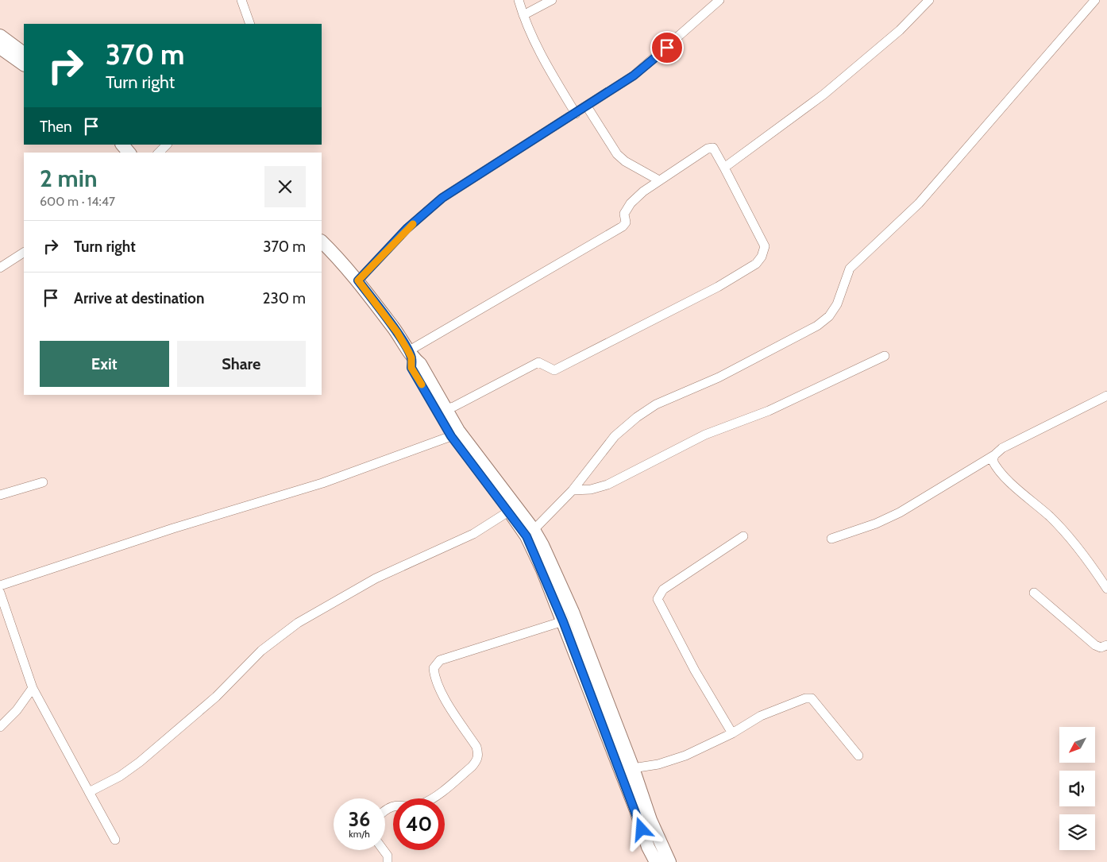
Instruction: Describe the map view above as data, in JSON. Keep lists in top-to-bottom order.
{
  "north": "bottom left",
  "page": {
    "turn": ["370 m", "Turn right"],
    "then": "Then",
    "heading": ["2 min", "600 m · 14:47"],
    "list": [
      {
        "name": "Turn right",
        "value": "370 m"
      },
      {
        "name": "Arrive at destination",
        "value": "230 m"
      }
    ],
    "buttons": ["Exit", "Share"],
    "speed": "36 km/h",
    "limit": "40"
  }
}
